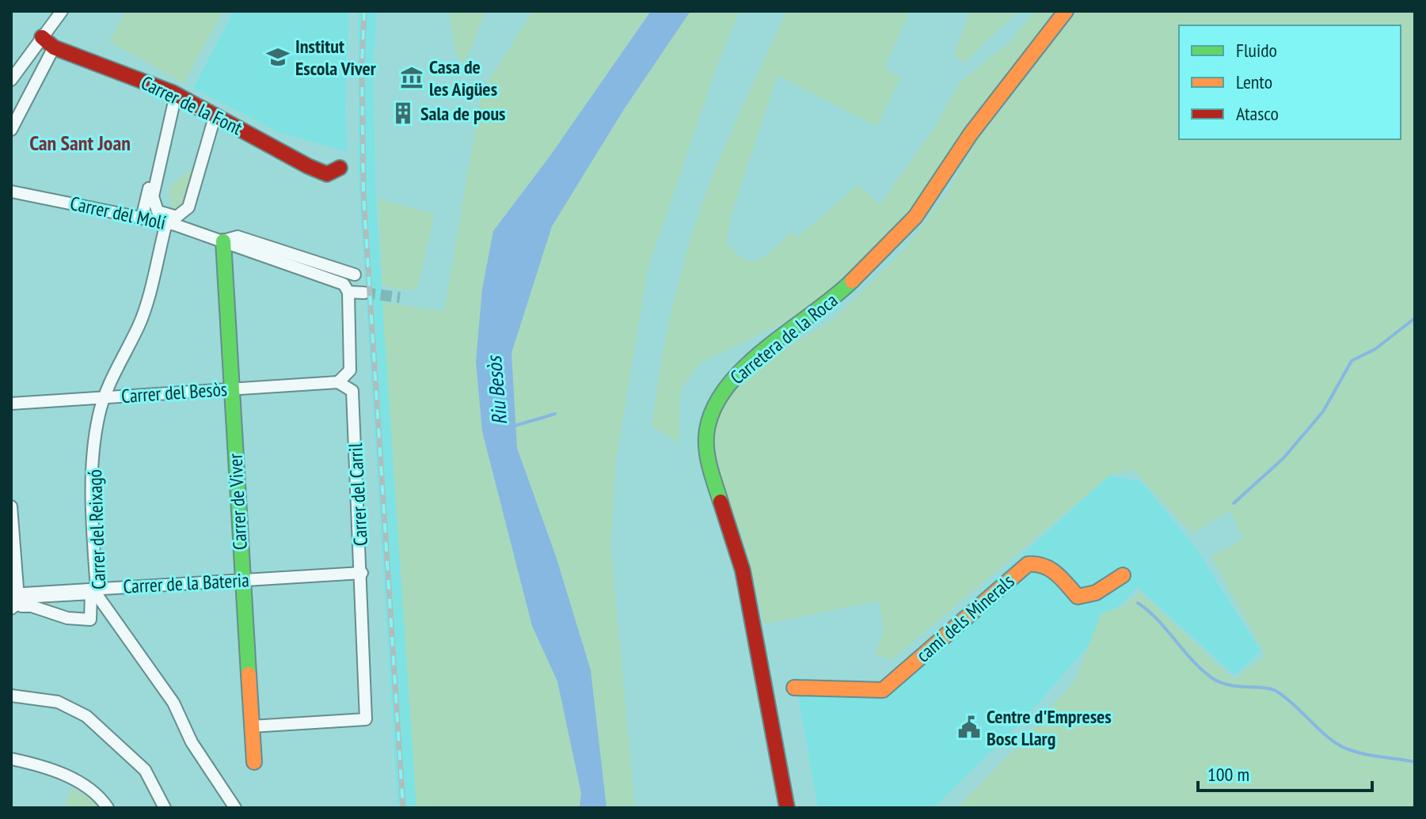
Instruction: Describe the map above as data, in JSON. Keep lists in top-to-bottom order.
{
  "streets": {
    "street": [
      "Carrer de la Font",
      "Carrer del Molí",
      "Carretera de la Roca",
      "Carrer del Besòs",
      "Carrer del Carril",
      "Carrer de Viver",
      "Carrer del Reixagó",
      "Carrer de la Bateria",
      "camí dels Minerals"
    ]
  },
  "crossings": [
    ["Carrer del Molí", "Carrer de Viver"],
    ["Carrer del Molí", "Carrer del Reixagó"],
    ["Carrer del Besòs", "Carrer del Carril"],
    ["Carrer del Besòs", "Carrer de Viver"],
    ["Carrer del Besòs", "Carrer del Reixagó"],
    ["Carrer del Carril", "Carrer de Viver"],
    ["Carrer del Carril", "Carrer de la Bateria"],
    ["Carrer de Viver", "Carrer de la Bateria"],
    ["Carrer del Reixagó", "Carrer de la Bateria"]
  ],
  "districts": ["Can Sant Joan"],
  "water": ["Riu Besòs"],
  "places": {
    "school or university": ["Institut Escola Viver"],
    "museum": ["Casa de les Aigües"],
    "building": ["Sala de pous"],
    "public building": ["Centre d'Empreses Bosc Llarg"]
  },
  "legend": ["Fluido", "Lento", "Atasco"],
  "scale_bar": "100 m"
}
